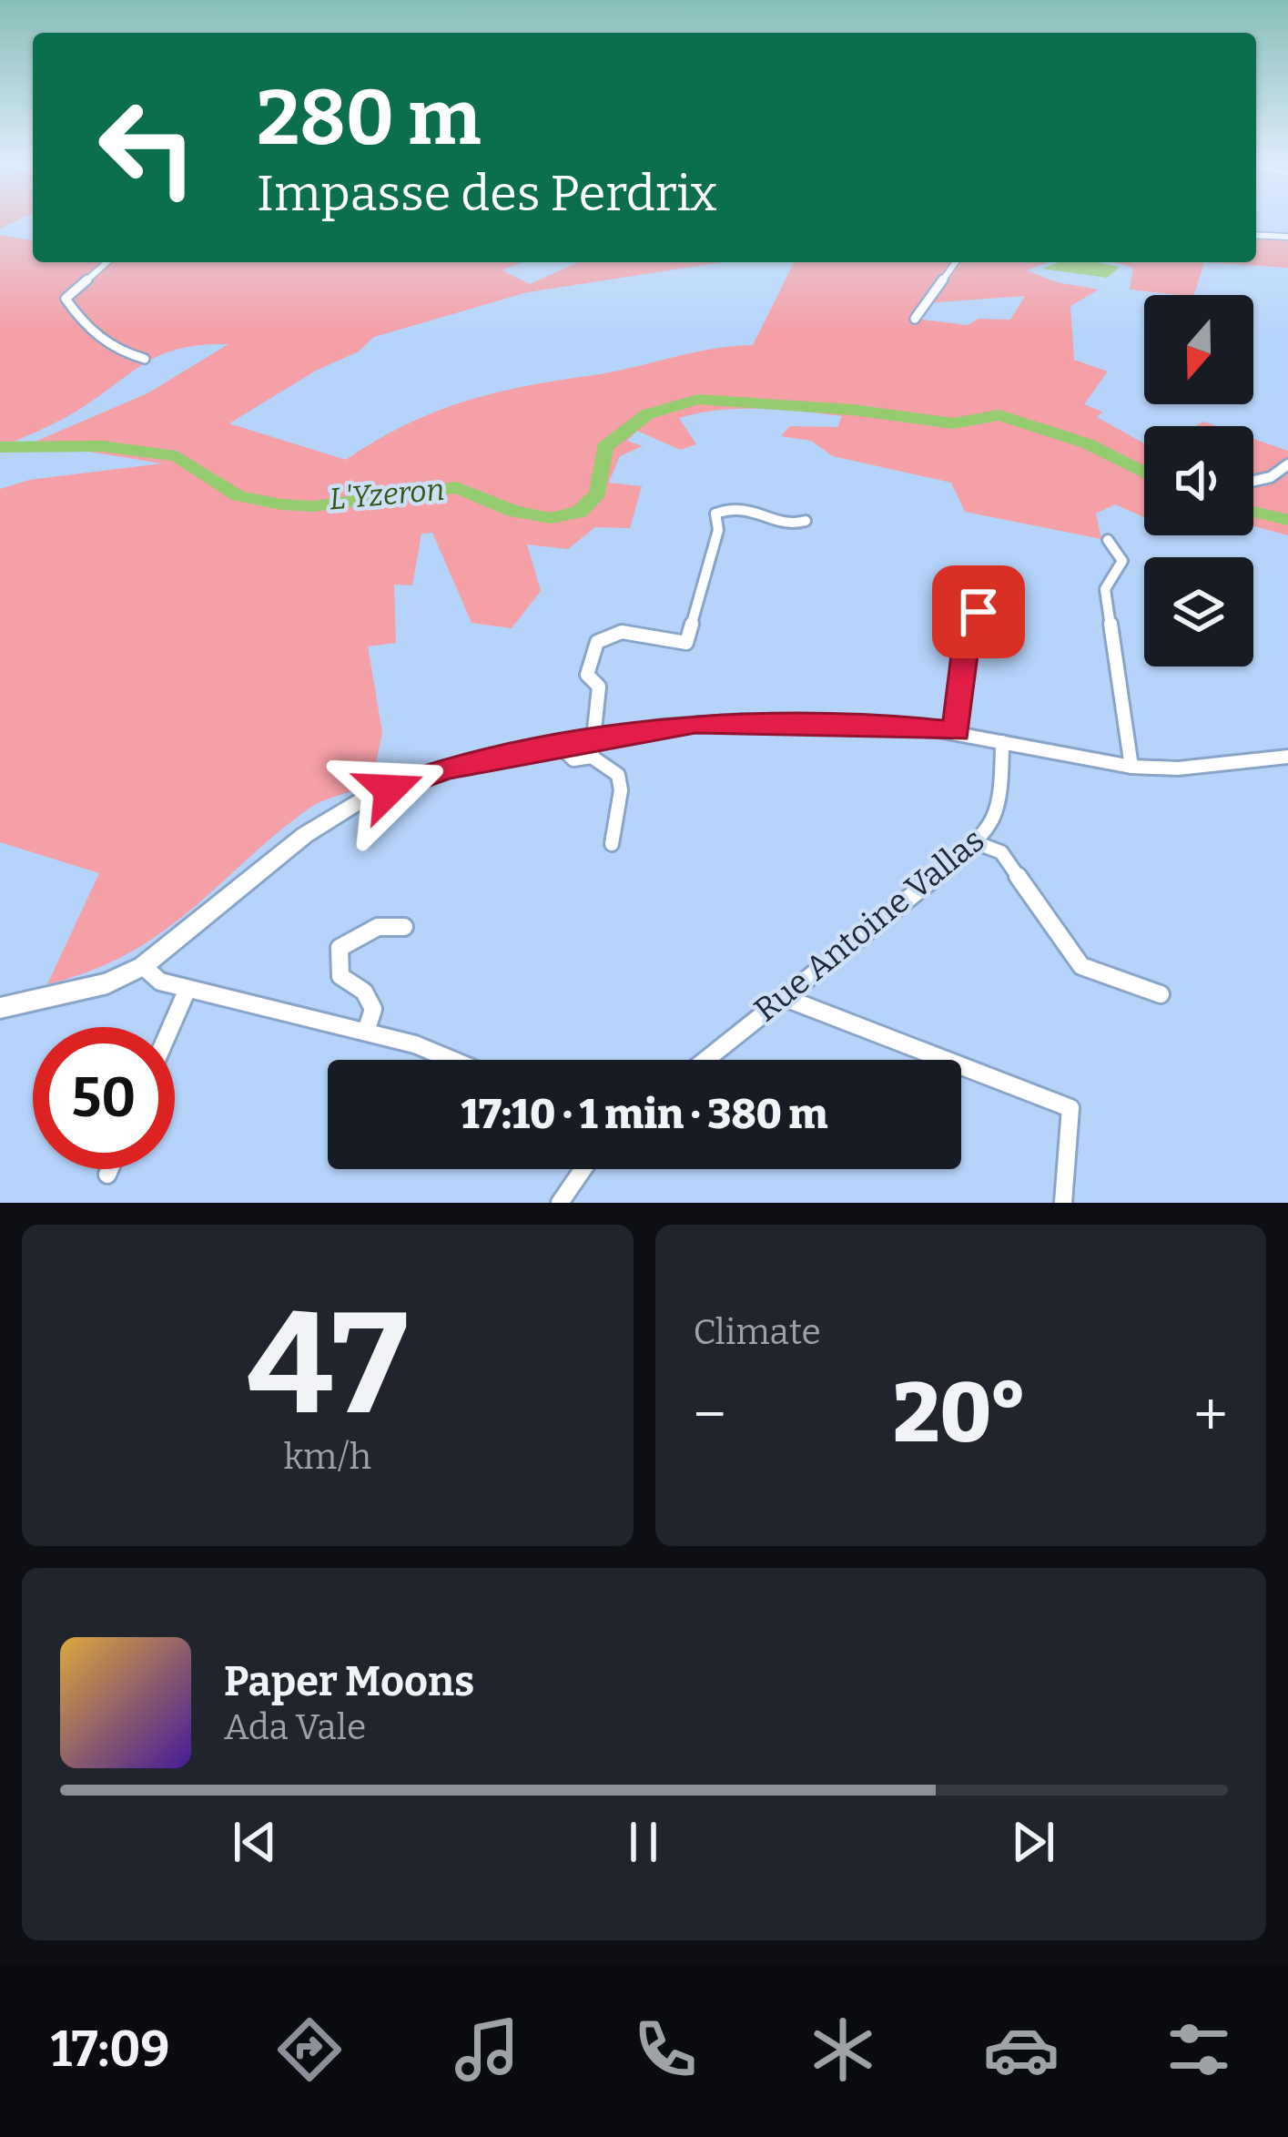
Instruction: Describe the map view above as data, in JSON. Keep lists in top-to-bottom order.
{
  "streets": {
    "street": ["Rue Antoine Vallas"]
  },
  "water": ["L'Yzeron"],
  "north": "bottom",
  "page": {
    "turn": ["280 m", "Impasse des Perdrix"],
    "limit": "50",
    "trip": "17:10 · 1 min · 380 m",
    "tile": [
      ["47", "km/h"],
      "Climate"
    ],
    "heat": ["−", "20°", "+"],
    "song": ["Paper Moons", "Ada Vale"],
    "tabs": "17:09"
  }
}
